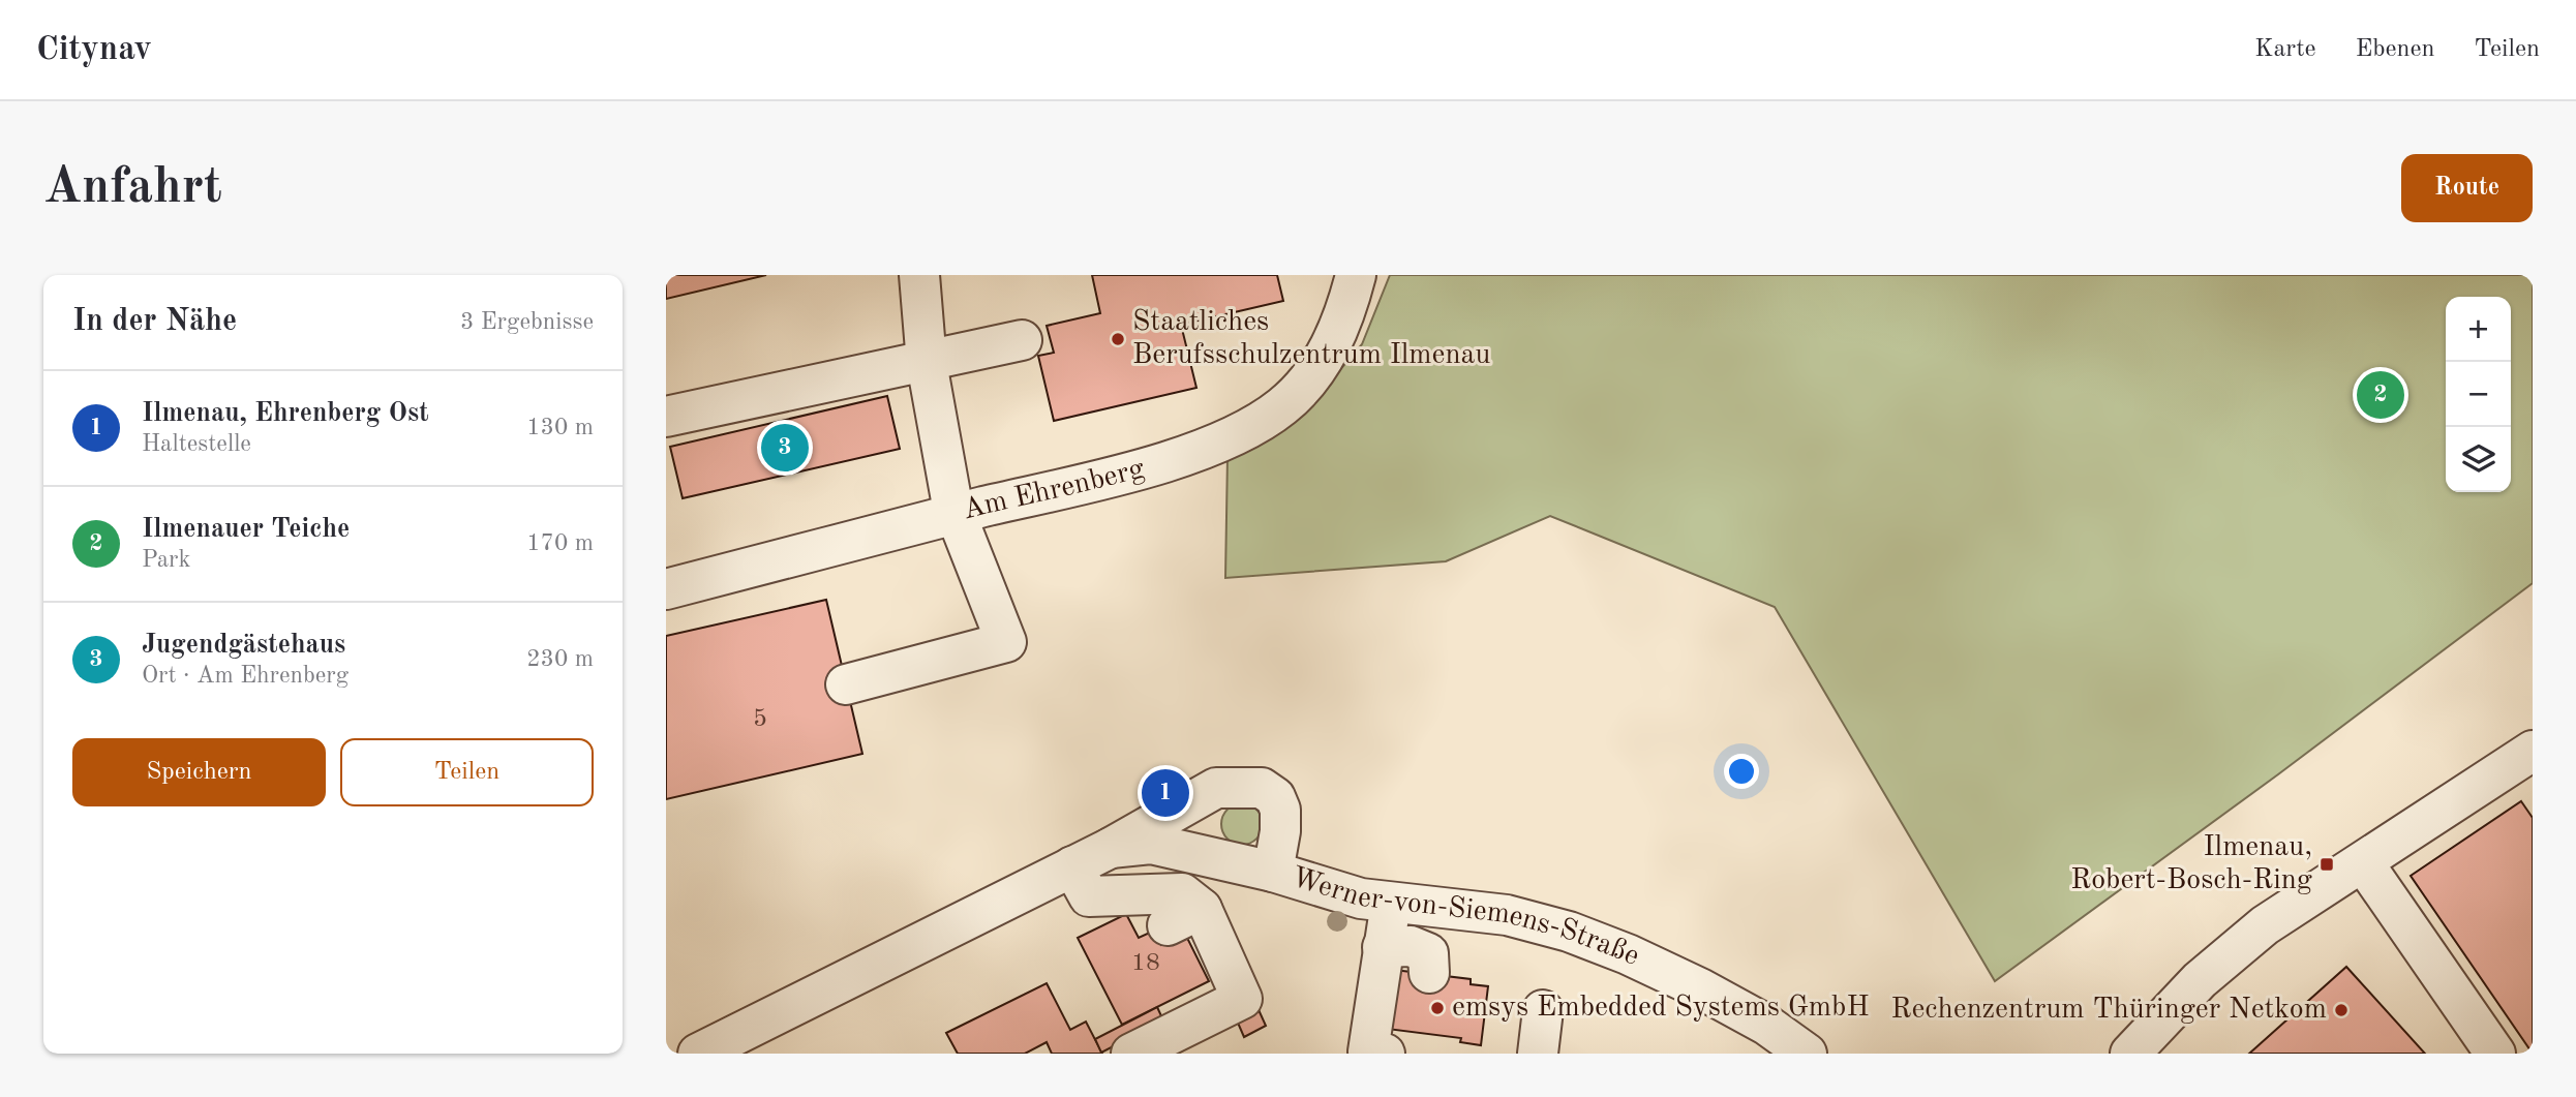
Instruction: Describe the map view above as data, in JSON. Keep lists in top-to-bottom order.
{
  "streets": {
    "street": ["Am Ehrenberg", "Werner-von-Siemens-Straße"]
  },
  "places": {
    "other": ["Staatliches Berufsschulzentrum Ilmenau", "emsys Embedded Systems GmbH", "Rechenzentrum Thüringer Netkom"],
    "transit": ["Ilmenau, Robert-Bosch-Ring"]
  },
  "house_numbers": ["5", "18"],
  "page": {
    "header": "Citynav",
    "nav": ["Karte", "Ebenen", "Teilen"],
    "buttons": [
      "Route",
      ["Speichern", "Teilen"]
    ],
    "title": "Anfahrt",
    "heading": ["In der Nähe", "3 Ergebnisse"],
    "map_buttons": ["+", "−"],
    "pins": ["2", "3", "1"],
    "list": [
      {
        "mark": "1",
        "name": "Ilmenau, Ehrenberg Ost",
        "note": "Haltestelle",
        "value": "130 m"
      },
      {
        "mark": "2",
        "name": "Ilmenauer Teiche",
        "note": "Park",
        "value": "170 m"
      },
      {
        "mark": "3",
        "name": "Jugendgästehaus",
        "note": "Ort · Am Ehrenberg",
        "value": "230 m"
      }
    ]
  }
}
